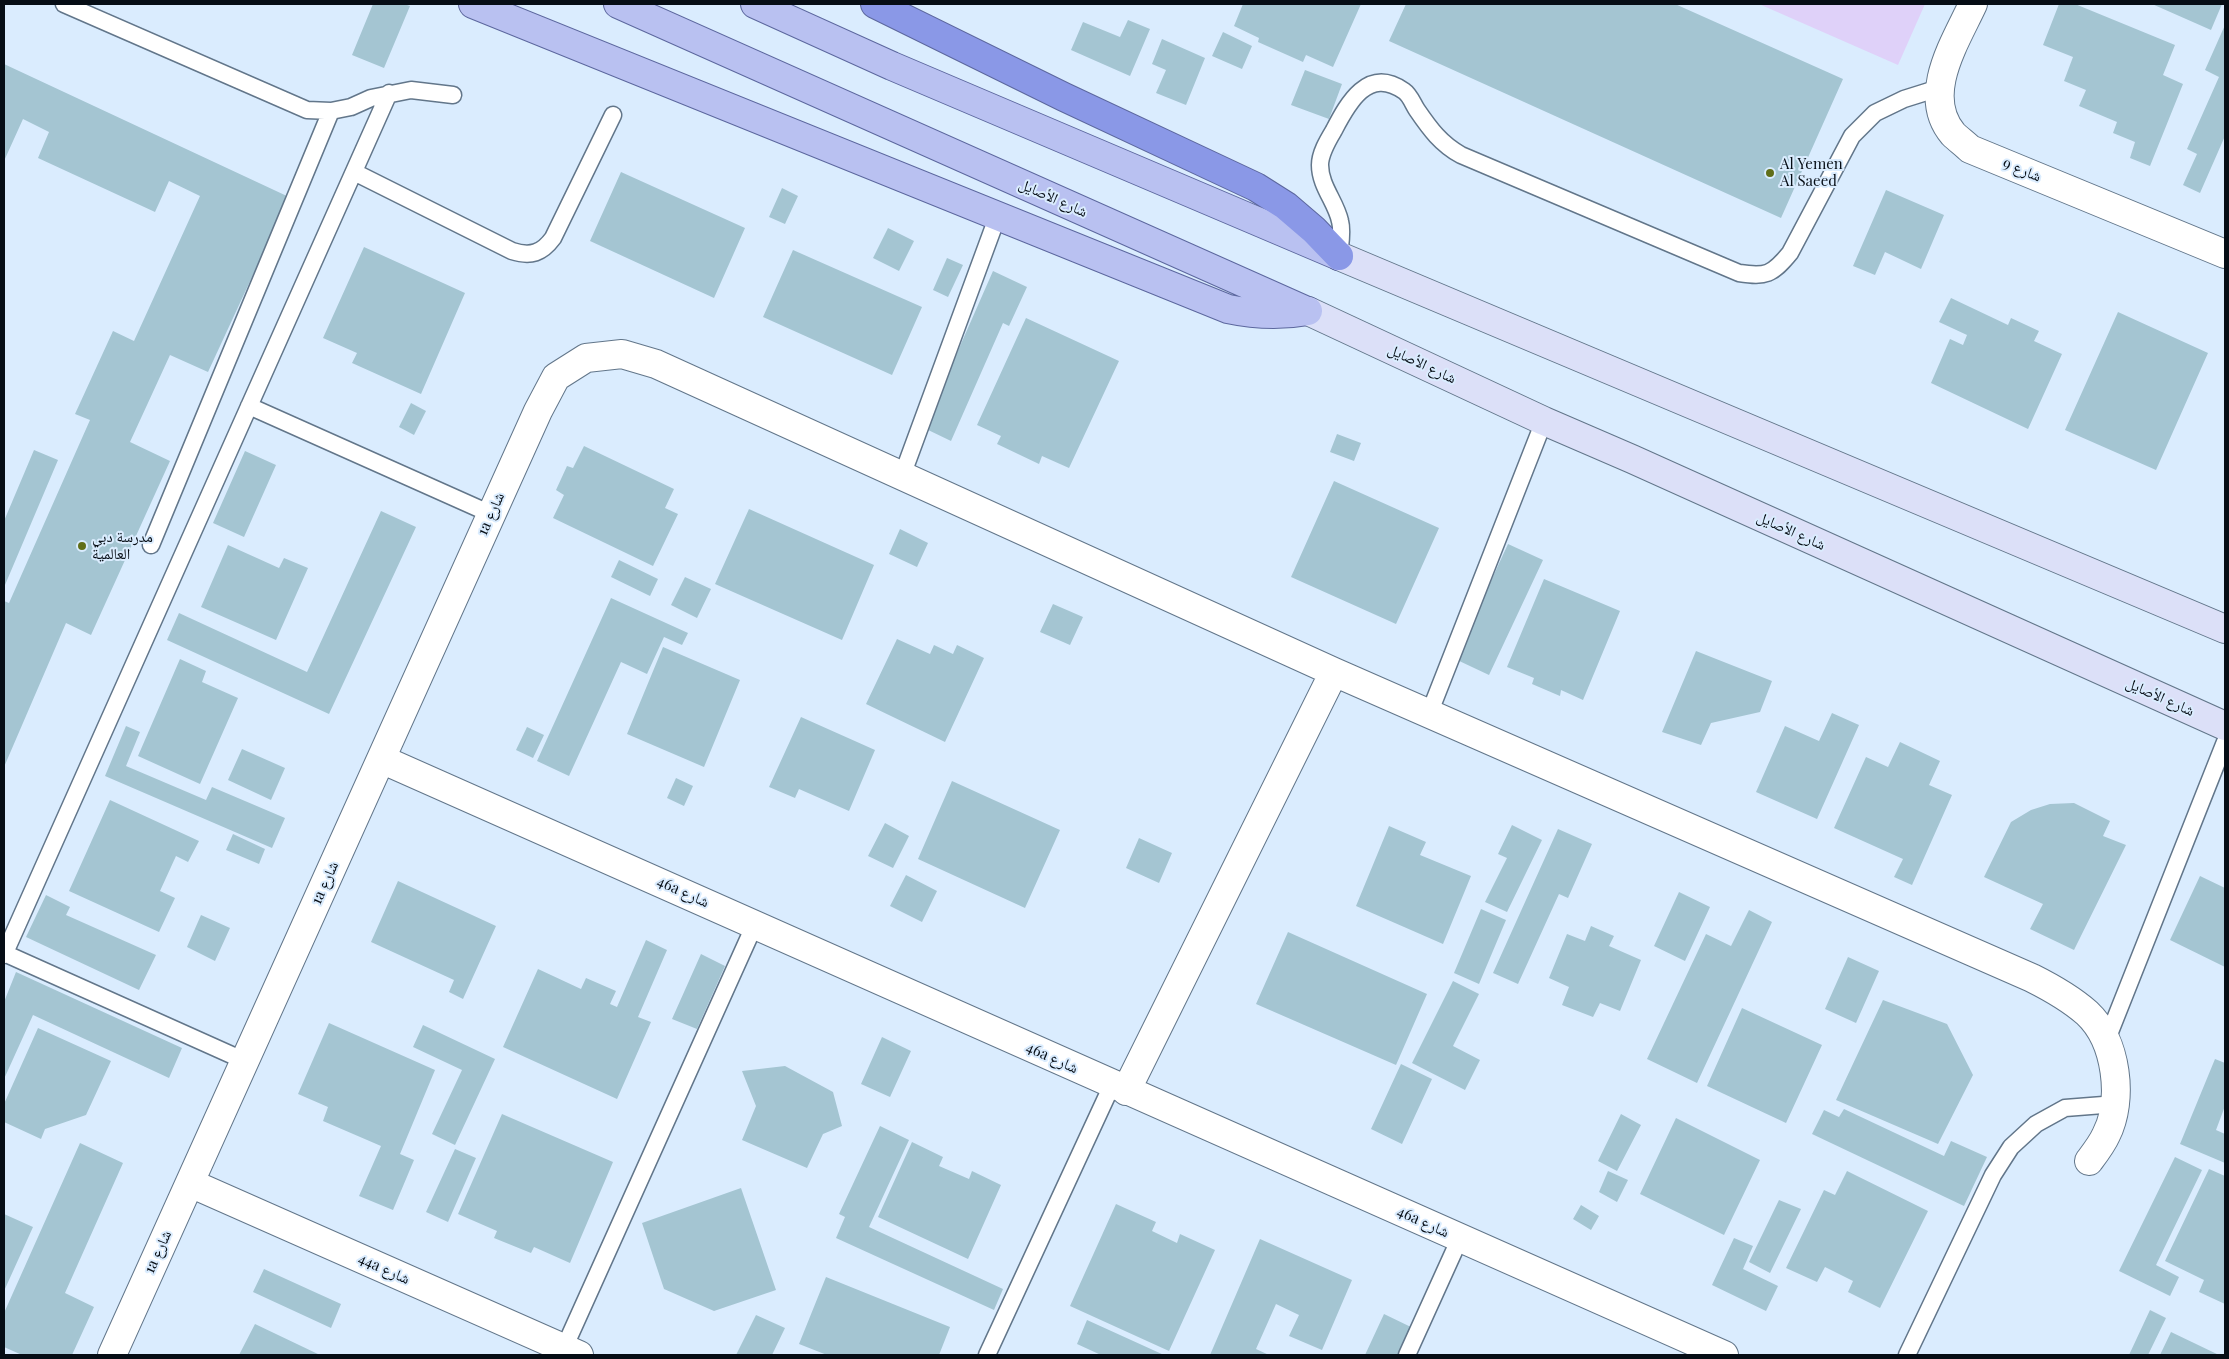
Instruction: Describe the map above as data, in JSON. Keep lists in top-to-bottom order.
{
  "streets": {
    "main road": ["شارع الأصايل"],
    "street": [
      "شارع 9",
      "1a شارع",
      "46a شارع",
      "44a شارع"
    ]
  },
  "crossings": [
    ["1a شارع", "46a شارع"],
    ["1a شارع", "44a شارع"]
  ],
  "places": ["Al Yemen Al Saeed", "مدرسة دبي العالمية"]
}
